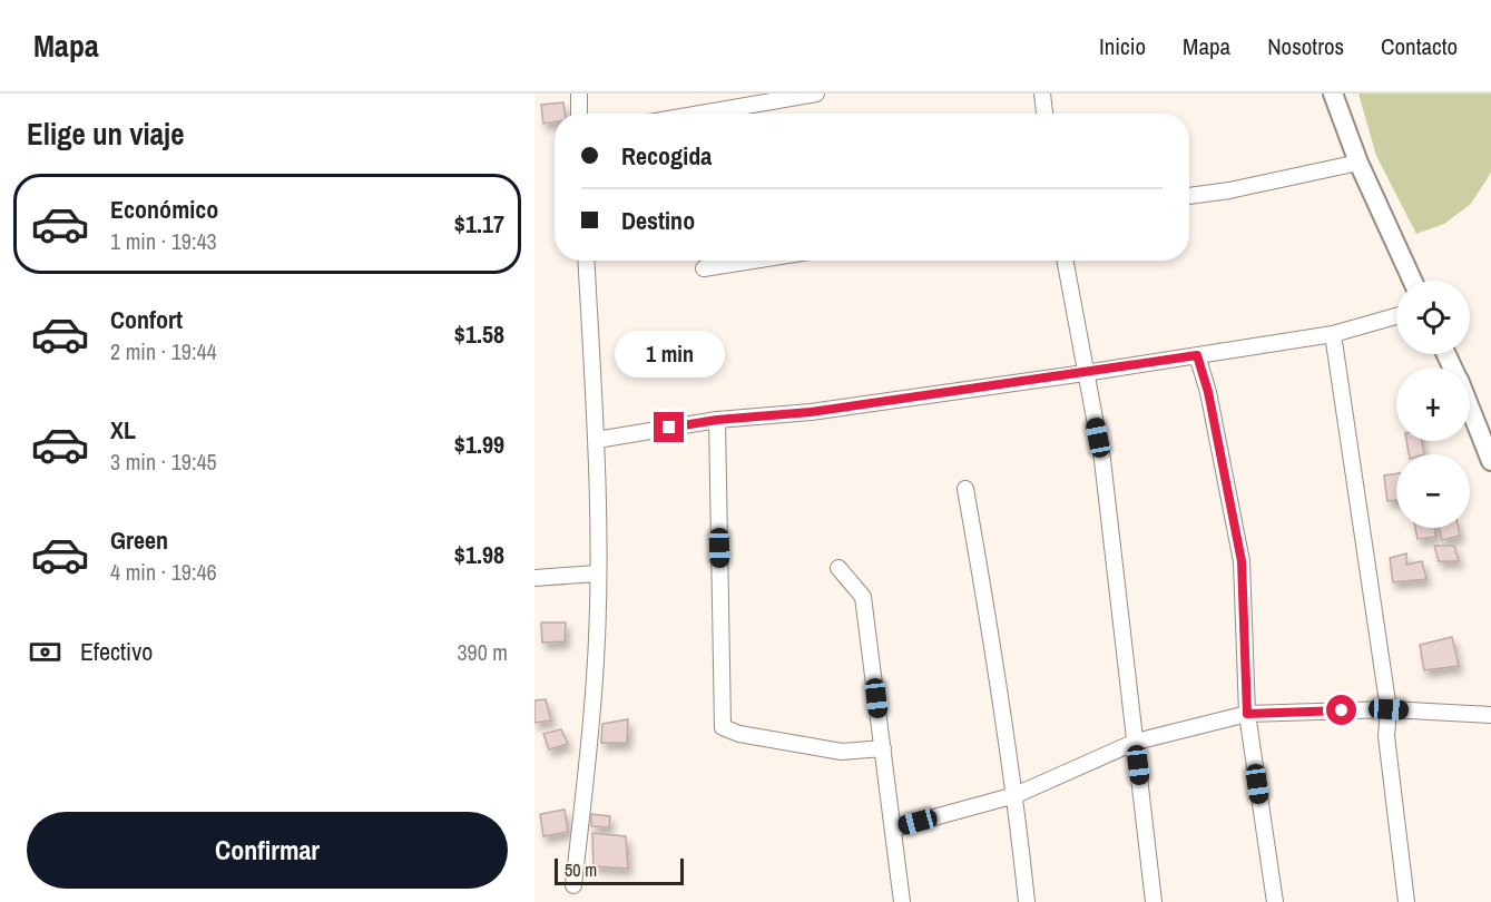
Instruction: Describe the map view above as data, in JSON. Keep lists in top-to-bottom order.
{
  "scale_bar": "50 m",
  "page": {
    "header": "Mapa",
    "nav": [
      "Inicio",
      "Mapa",
      "Nosotros",
      "Contacto"
    ],
    "heading": "Elige un viaje",
    "banner": ["Recogida", "Destino"],
    "list": [
      {
        "name": "Económico",
        "note": "1 min · 19:43",
        "value": "$1.17"
      },
      {
        "name": "Confort",
        "note": "2 min · 19:44",
        "value": "$1.58"
      },
      {
        "name": "XL",
        "note": "3 min · 19:45",
        "value": "$1.99"
      },
      {
        "name": "Green",
        "note": "4 min · 19:46",
        "value": "$1.98"
      }
    ],
    "map_buttons": ["+", "−"],
    "bubble": "1 min",
    "pay": ["Efectivo", "390 m"],
    "buttons": "Confirmar",
    "scale": "50 m"
  }
}
